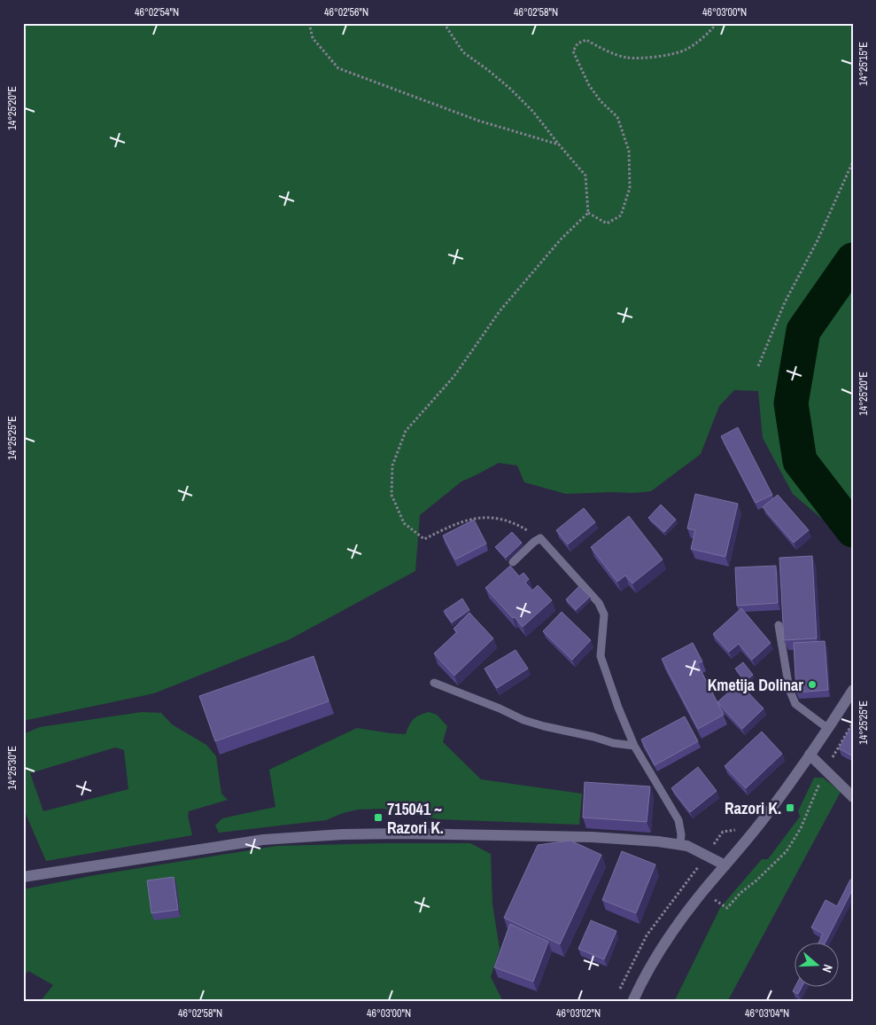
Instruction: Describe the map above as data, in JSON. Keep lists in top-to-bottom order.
{
  "places": {
    "other": ["Kmetija Dolinar"],
    "transit": ["Razori K.", "715041 ~ Razori K."]
  },
  "north": "right",
  "coordinates": [
    "46°02'54\"N",
    "46°02'56\"N",
    "46°02'58\"N",
    "46°03'00\"N",
    "14°25'15\"E",
    "14°25'20\"E",
    "14°25'25\"E",
    "14°25'30\"E",
    "46°03'02\"N",
    "46°03'04\"N"
  ]
}
